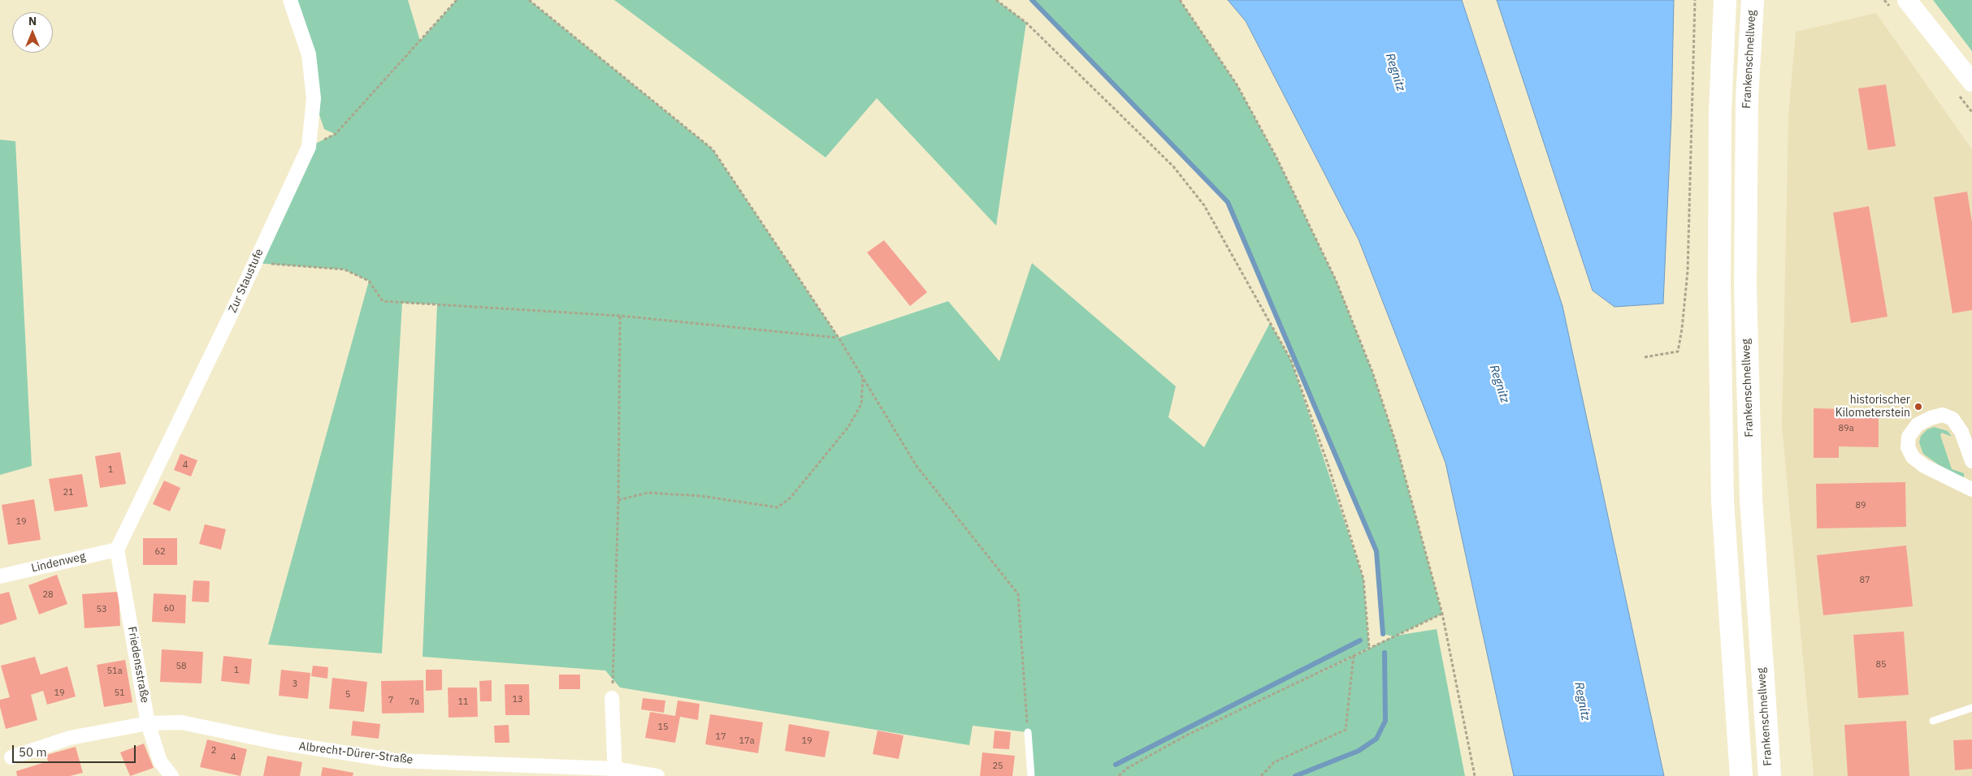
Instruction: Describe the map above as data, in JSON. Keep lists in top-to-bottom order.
{
  "streets": {
    "highway": ["Frankenschnellweg"],
    "street": [
      "Zur Staustufe",
      "Lindenweg",
      "Friedensstraße",
      "Albrecht-Dürer-Straße"
    ]
  },
  "crossings": [
    ["Zur Staustufe", "Lindenweg"],
    ["Zur Staustufe", "Friedensstraße"],
    ["Lindenweg", "Friedensstraße"],
    ["Friedensstraße", "Albrecht-Dürer-Straße"]
  ],
  "water": ["Regnitz"],
  "places": ["historischer Kilometerstein"],
  "house_numbers": [
    "89a",
    "4",
    "1",
    "21",
    "89",
    "19",
    "62",
    "87",
    "28",
    "60",
    "53",
    "85",
    "58",
    "1",
    "51a",
    "3",
    "19",
    "51",
    "5",
    "13",
    "7",
    "7a",
    "11",
    "15",
    "17",
    "17a",
    "19",
    "2",
    "4",
    "25"
  ],
  "scale_bar": "50 m",
  "north": "top"
}
